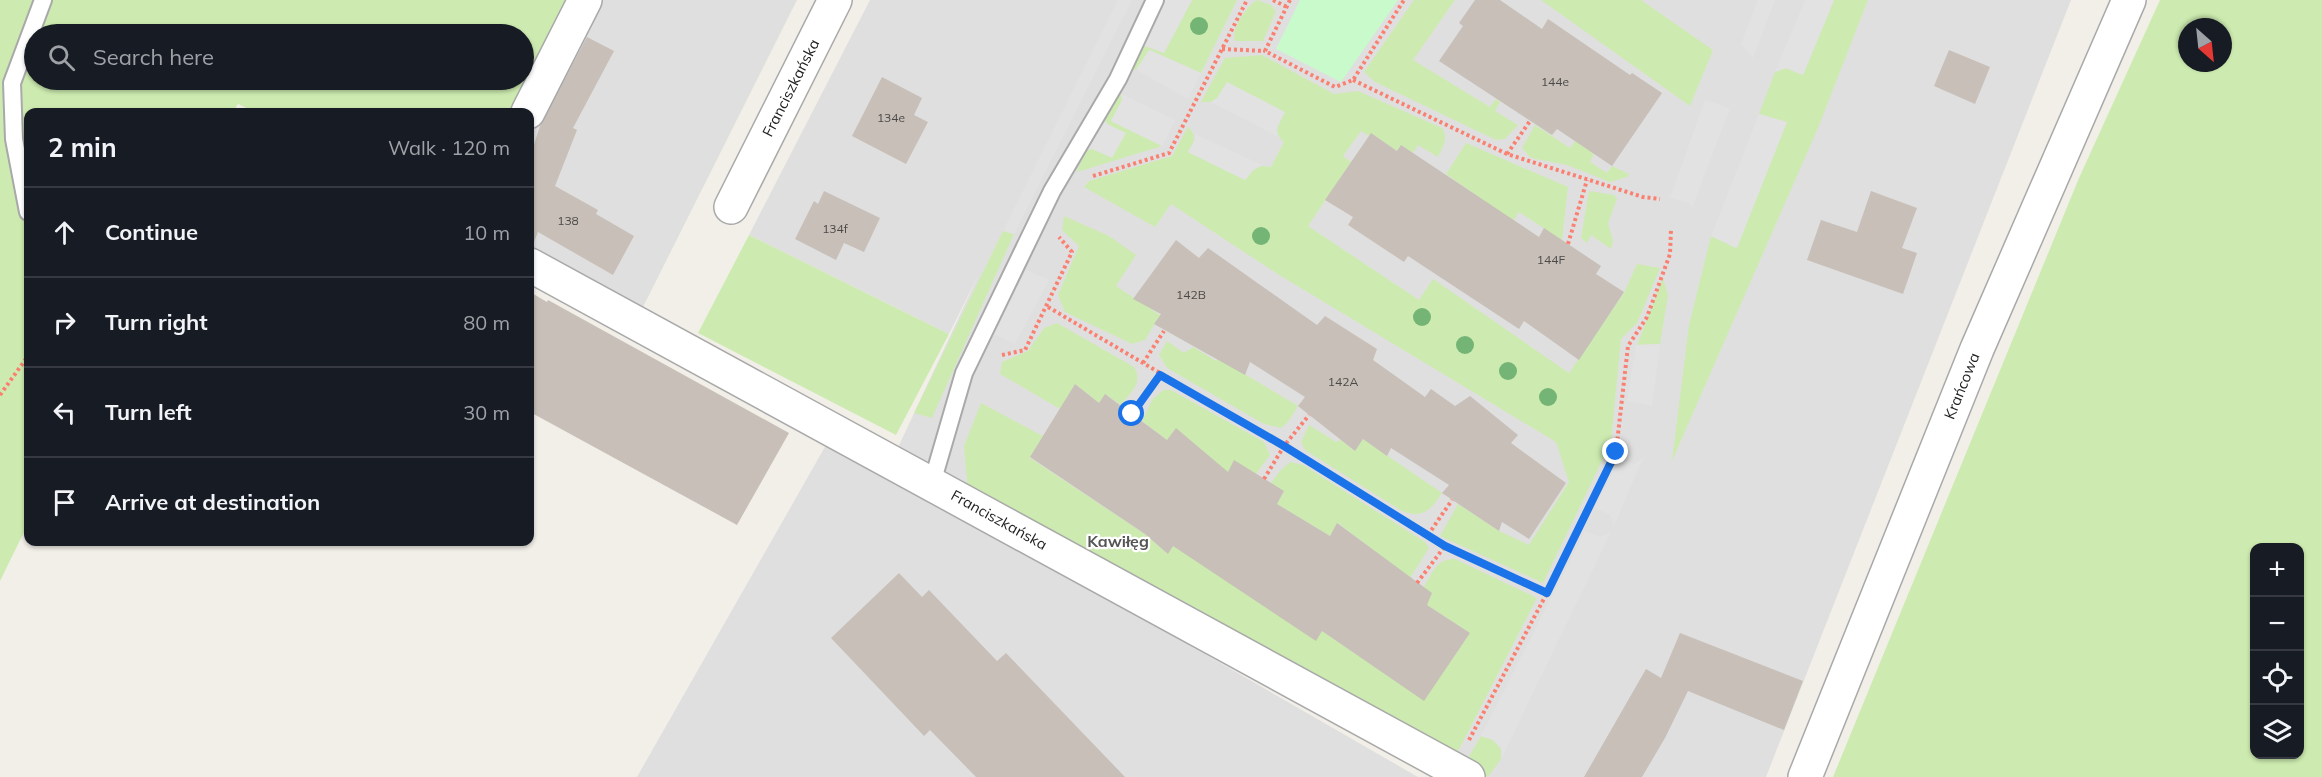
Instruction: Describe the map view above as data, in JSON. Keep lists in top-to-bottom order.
{
  "streets": {
    "street": ["Franciszkańska", "Krańcowa"]
  },
  "districts": ["Kawiłęg"],
  "house_numbers": [
    "144e",
    "134e",
    "138",
    "134f",
    "144F",
    "142B",
    "142A"
  ],
  "north": "bottom right",
  "page": {
    "search": "Search here",
    "heading": ["2 min", "Walk · 120 m"],
    "list": [
      ["Continue", "10 m"],
      ["Turn right", "80 m"],
      ["Turn left", "30 m"],
      "Arrive at destination"
    ],
    "map_buttons": ["+", "−"]
  }
}
